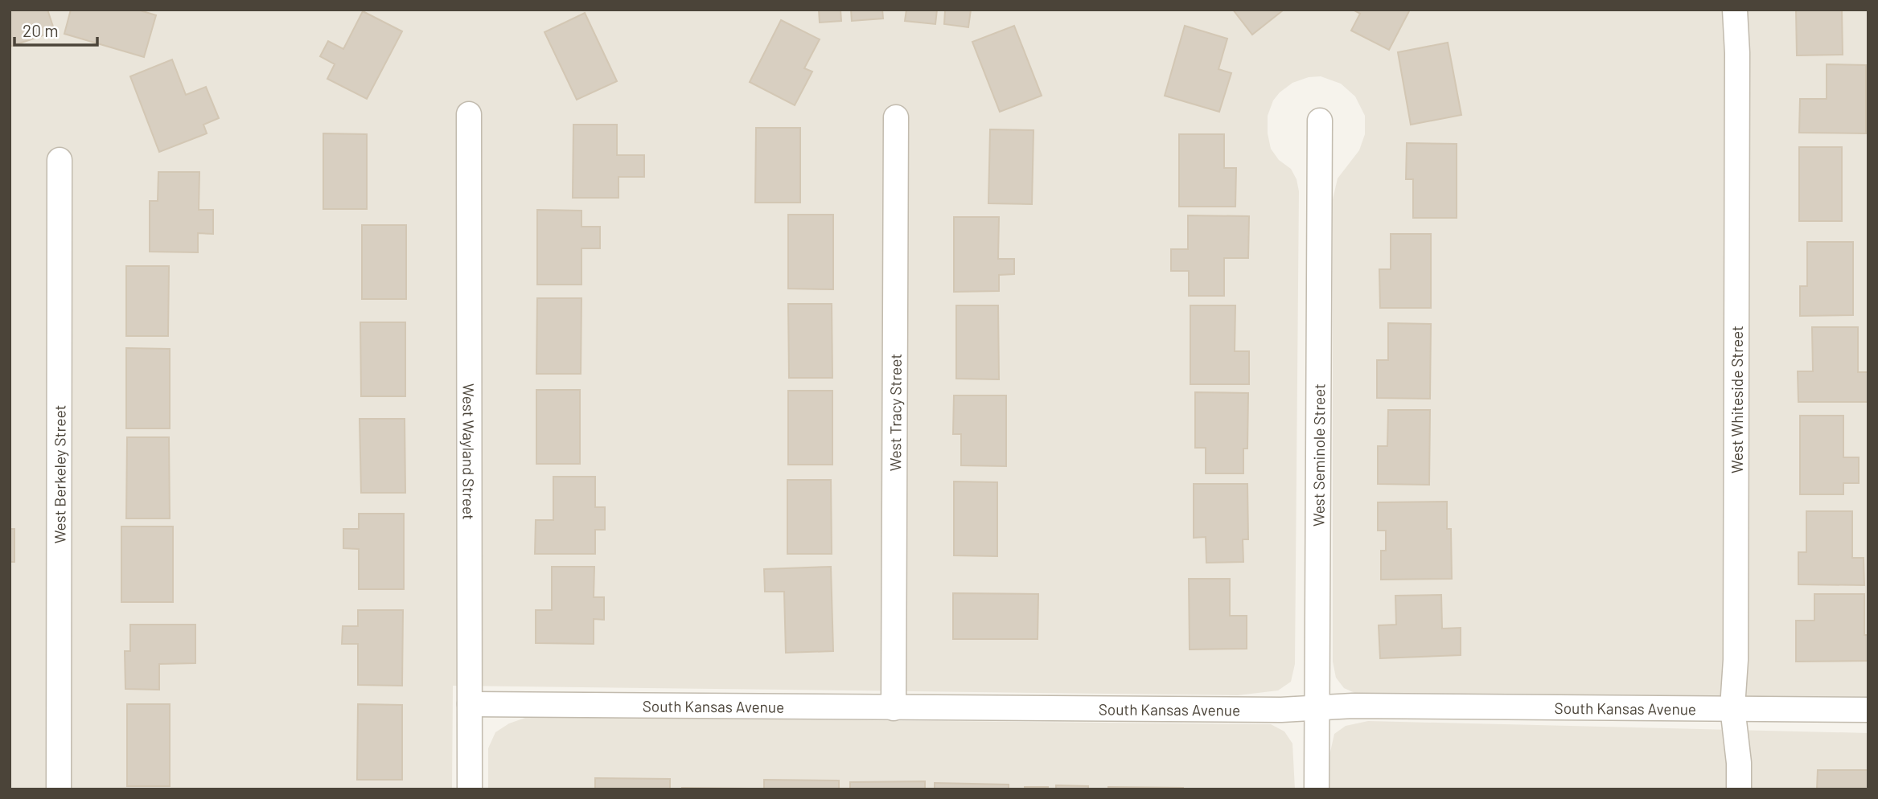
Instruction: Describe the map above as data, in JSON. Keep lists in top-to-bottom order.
{
  "streets": {
    "street": [
      "West Whiteside Street",
      "West Tracy Street",
      "West Wayland Street",
      "West Seminole Street",
      "West Berkeley Street",
      "South Kansas Avenue"
    ]
  },
  "crossings": [
    ["West Whiteside Street", "South Kansas Avenue"],
    ["West Tracy Street", "South Kansas Avenue"],
    ["West Wayland Street", "South Kansas Avenue"],
    ["West Seminole Street", "South Kansas Avenue"]
  ],
  "scale_bar": "20 m"
}
